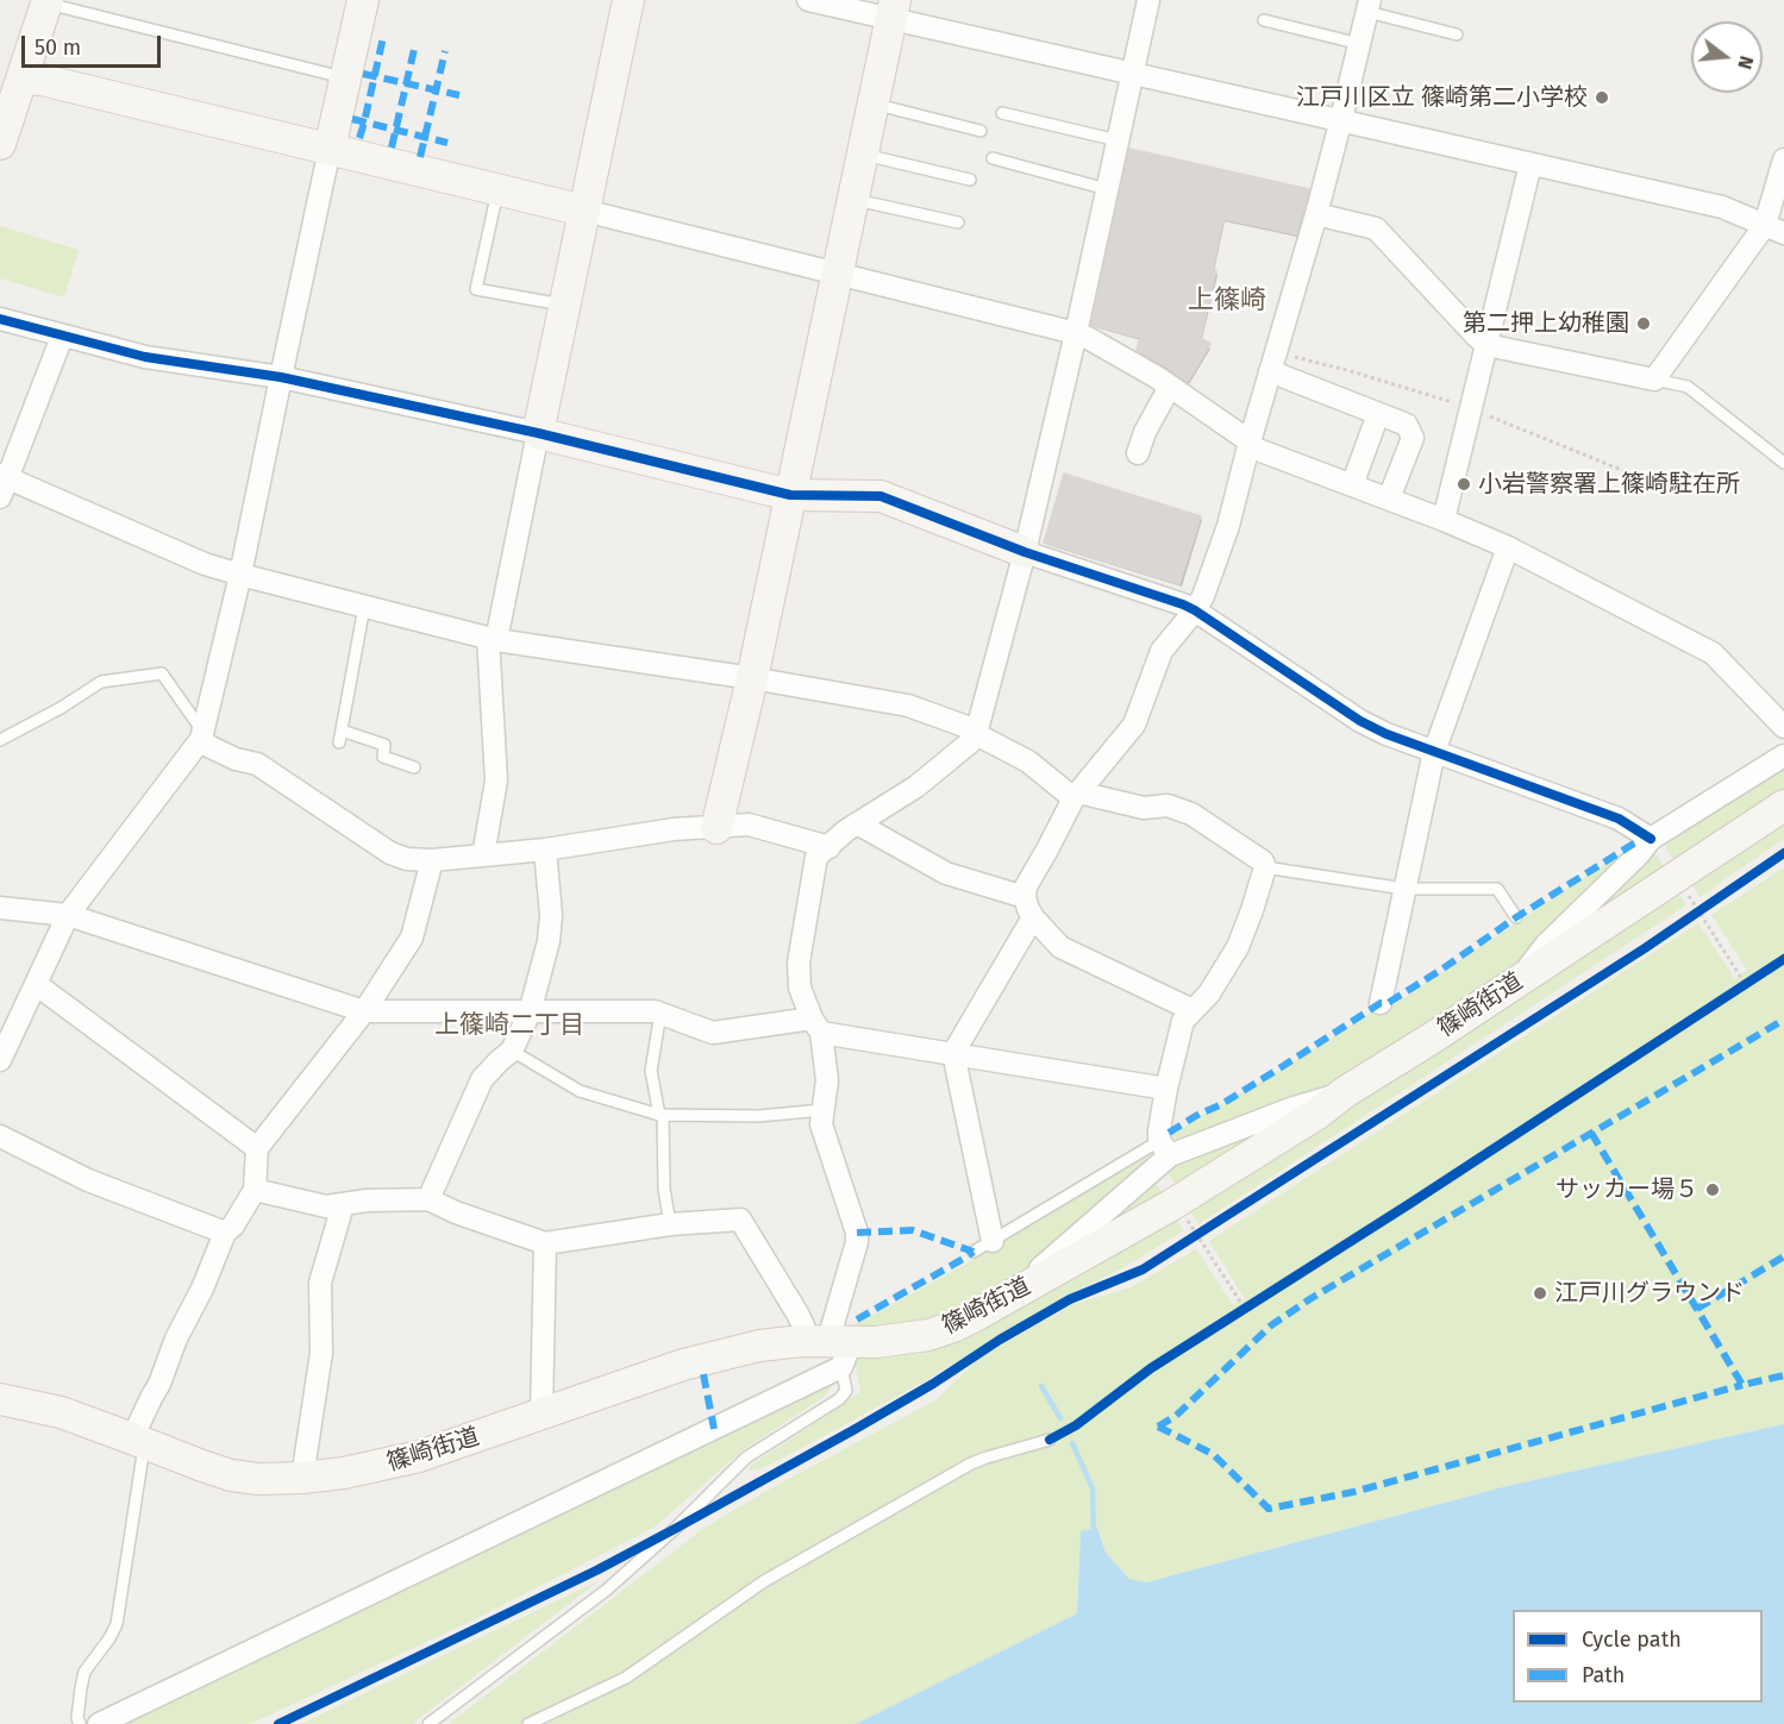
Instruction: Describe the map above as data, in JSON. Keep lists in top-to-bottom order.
{
  "streets": {
    "street": ["篠崎街道"]
  },
  "districts": ["上篠崎", "上篠崎二丁目"],
  "places": [
    "江戸川区立 篠崎第二小学校",
    "第二押上幼稚園",
    "小岩警察署上篠崎駐在所",
    "サッカー場５",
    "江戸川グラウンド"
  ],
  "legend": ["Cycle path", "Path"],
  "scale_bar": "50 m",
  "north": "right"
}
